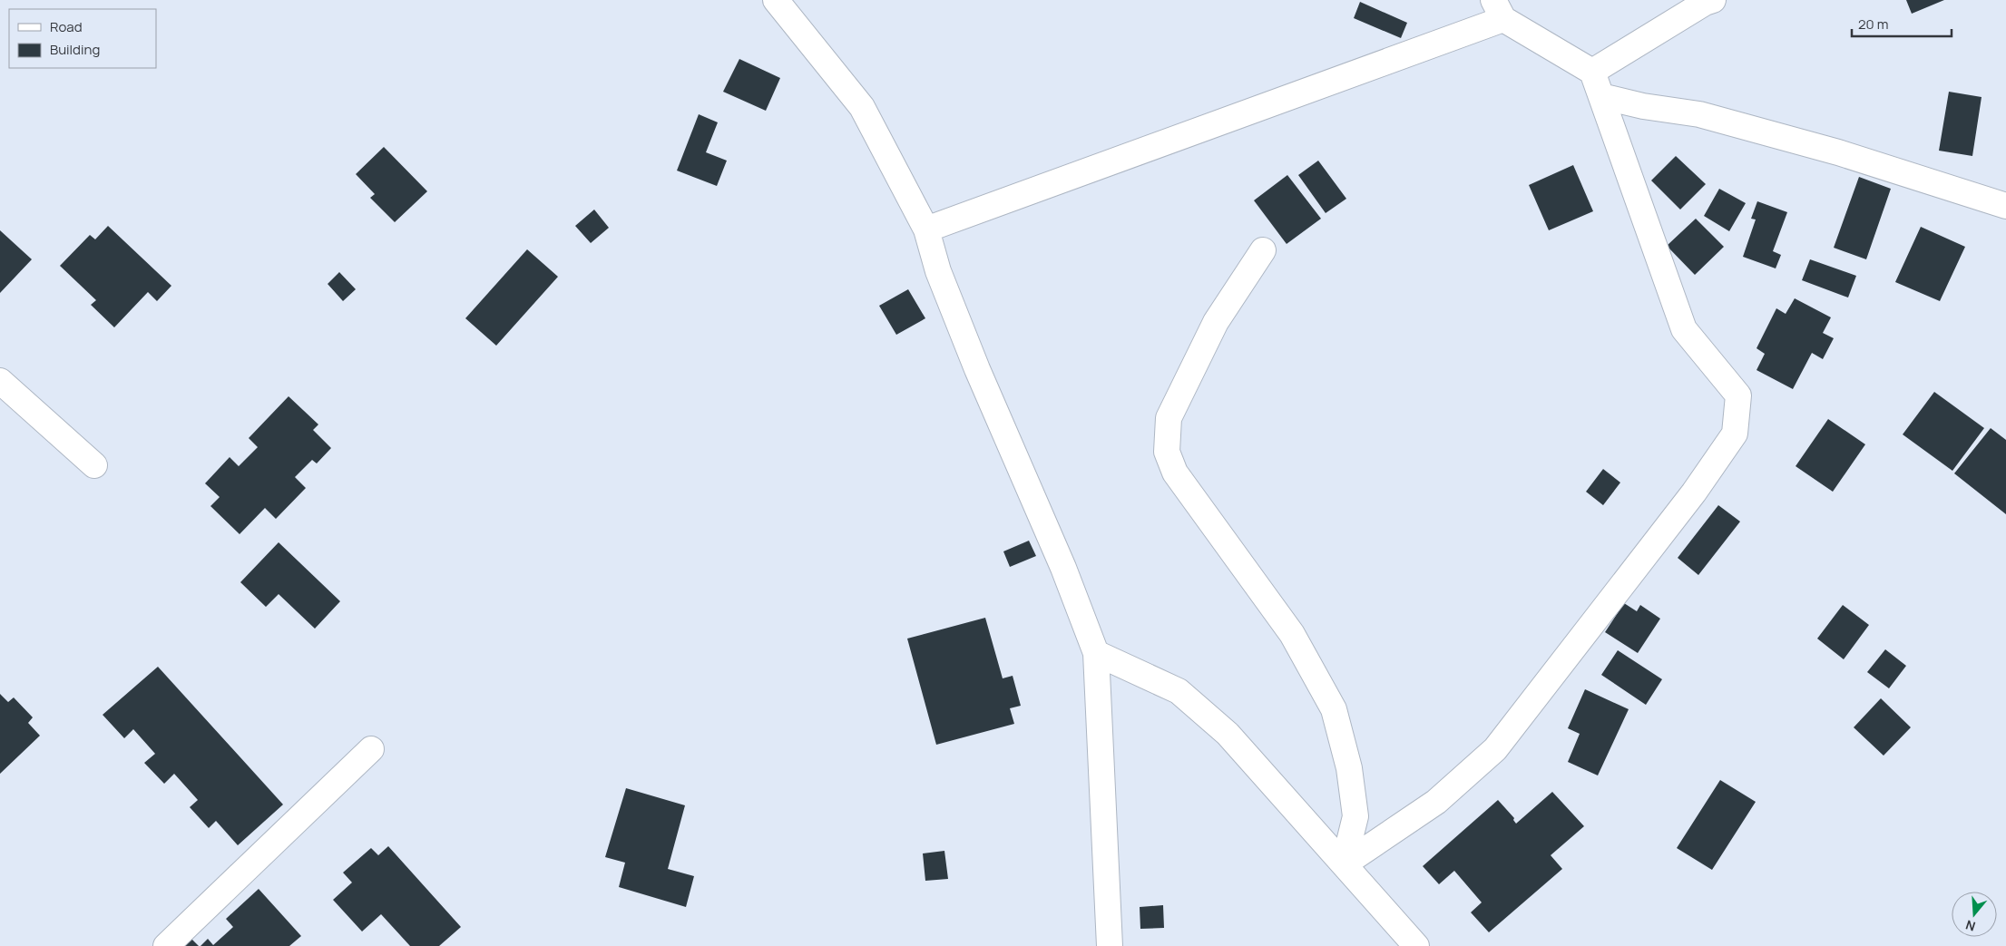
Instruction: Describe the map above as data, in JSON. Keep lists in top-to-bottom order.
{
  "legend": ["Road", "Building"],
  "scale_bar": "20 m",
  "north": "bottom"
}
